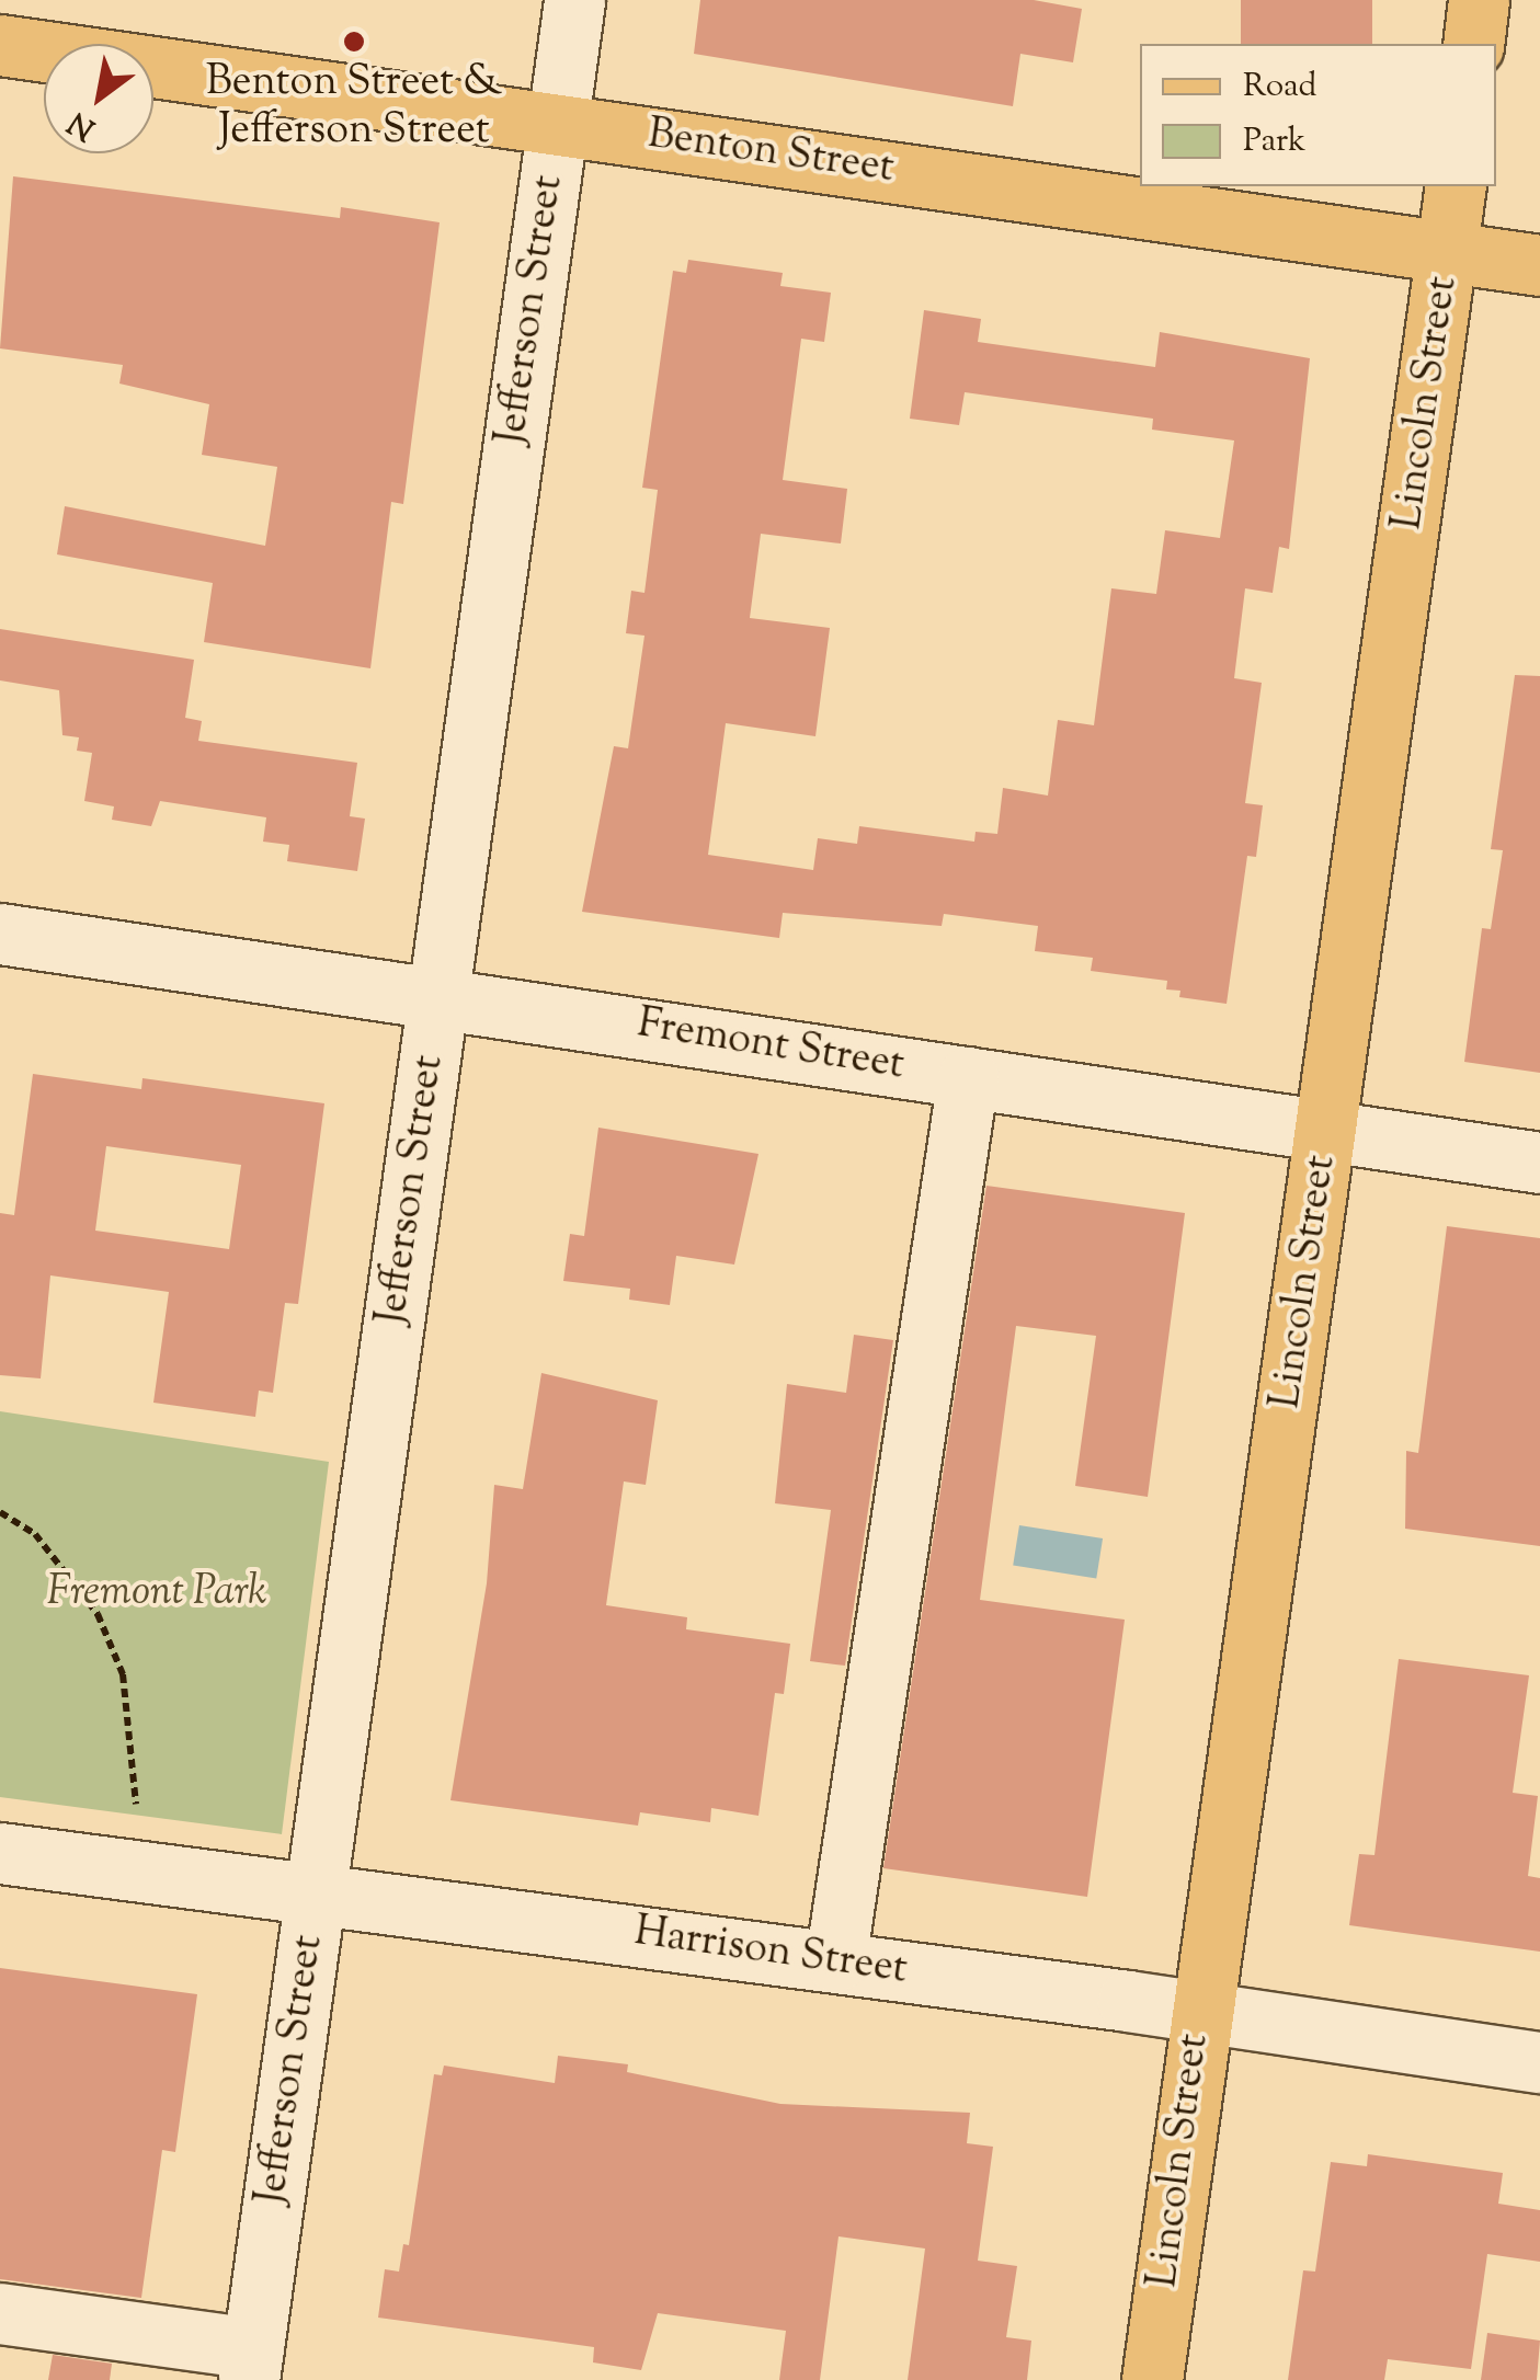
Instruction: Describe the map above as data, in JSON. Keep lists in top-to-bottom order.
{
  "streets": {
    "main road": ["Benton Street", "Lincoln Street"],
    "street": ["Jefferson Street", "Fremont Street", "Harrison Street"]
  },
  "crossings": [
    ["Benton Street", "Jefferson Street"],
    ["Benton Street", "Lincoln Street"],
    ["Jefferson Street", "Fremont Street"],
    ["Jefferson Street", "Harrison Street"],
    ["Lincoln Street", "Fremont Street"],
    ["Lincoln Street", "Harrison Street"]
  ],
  "parks": ["Fremont Park"],
  "places": ["Benton Street & Jefferson Street"],
  "legend": ["Road", "Park"],
  "north": "bottom left"
}
